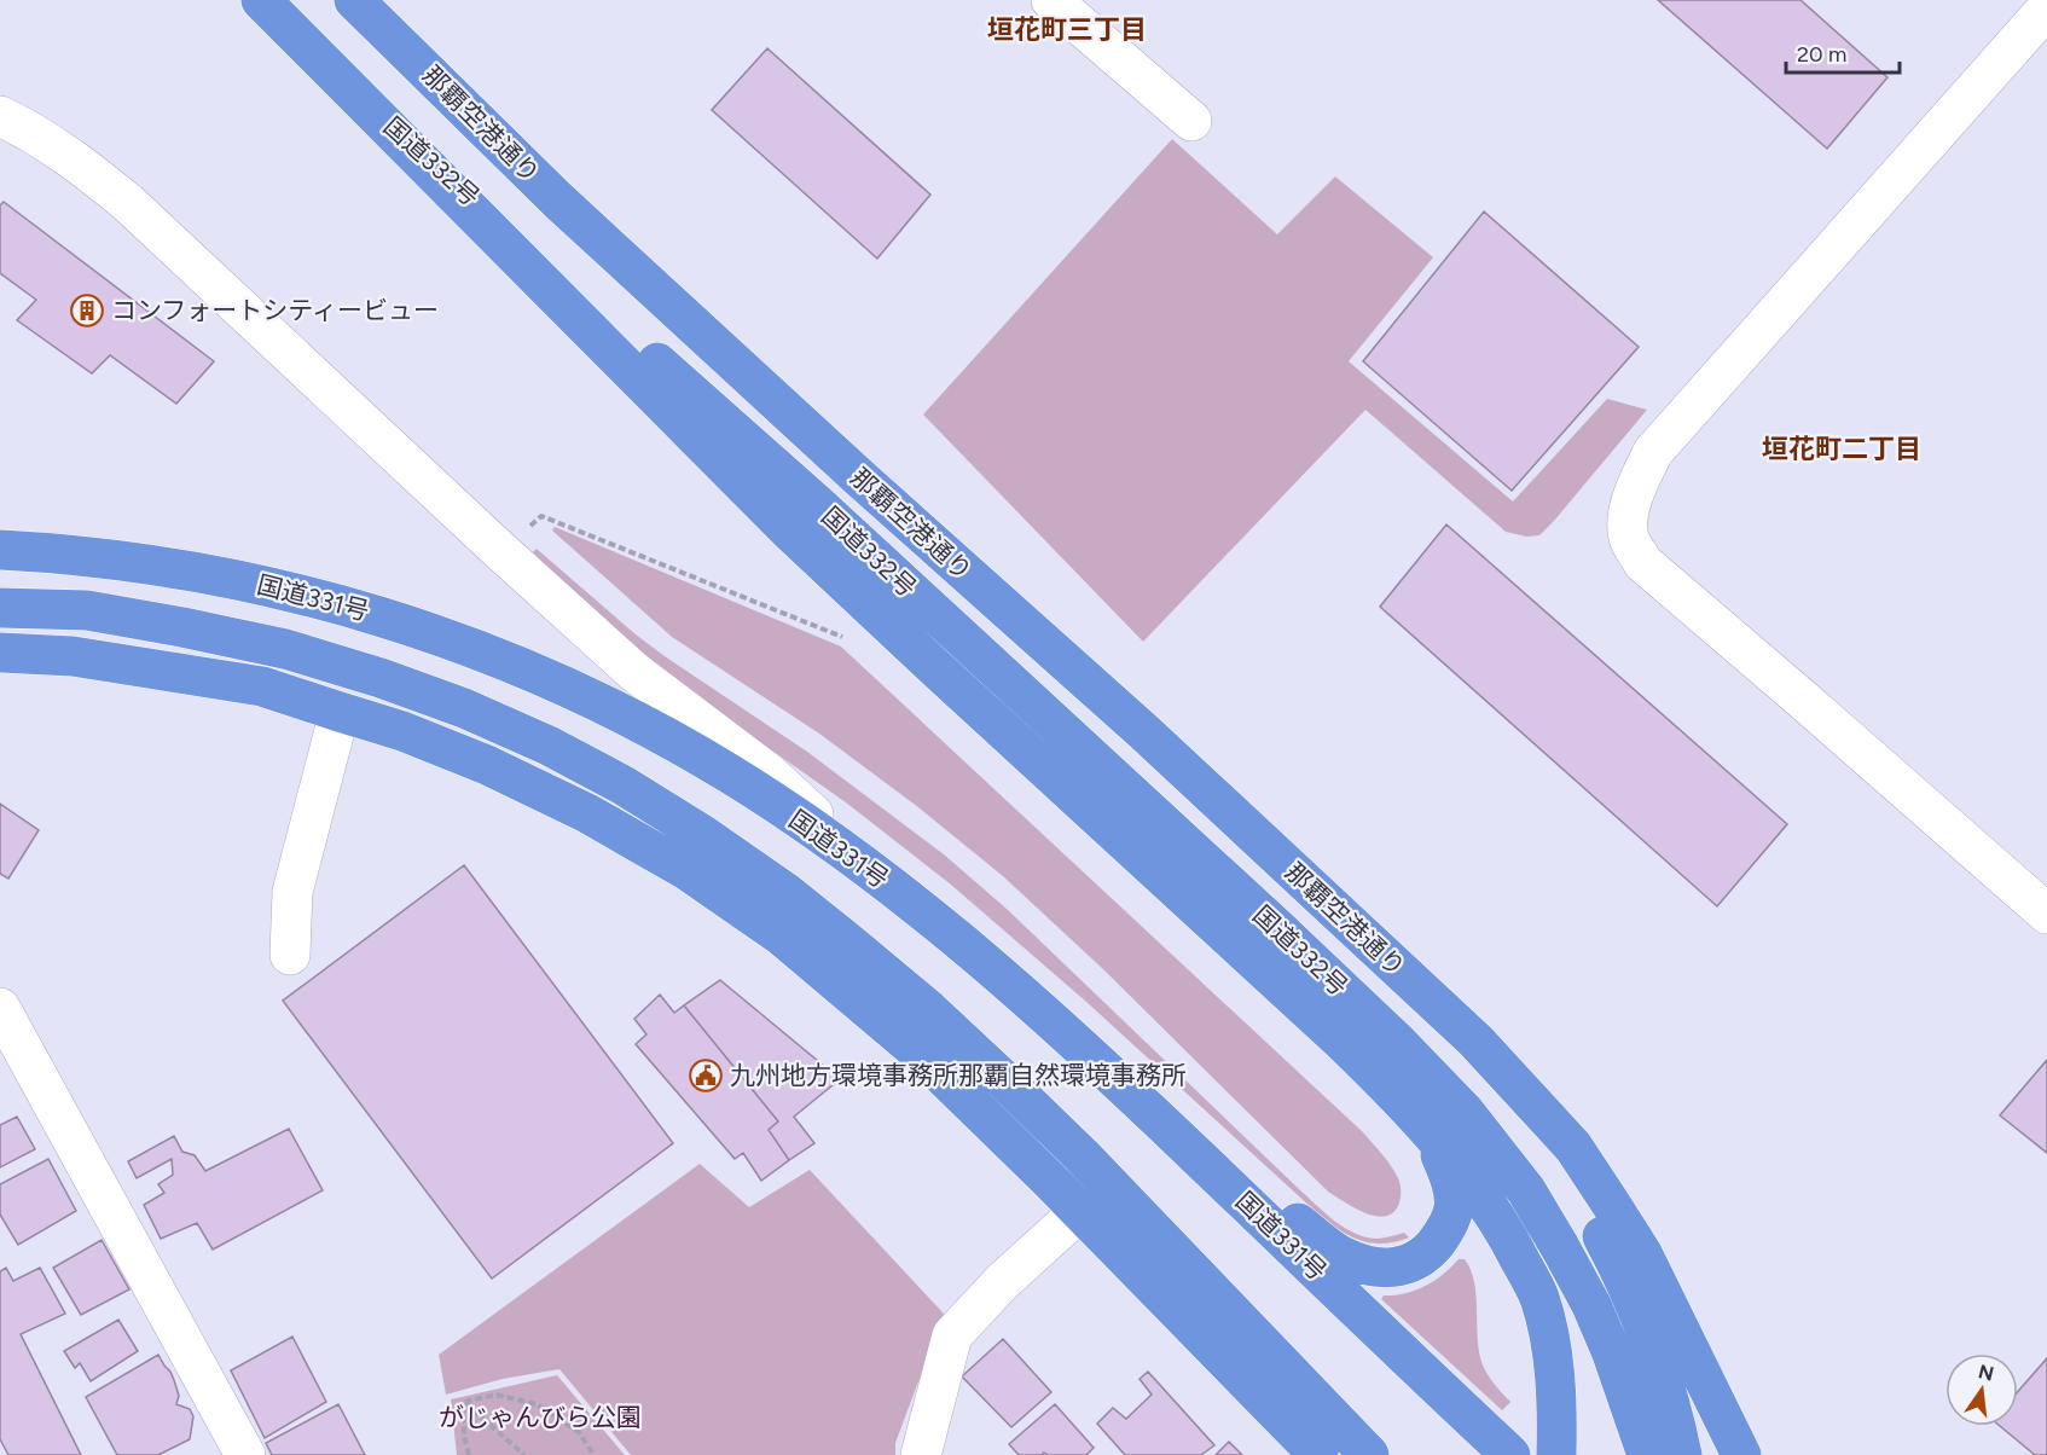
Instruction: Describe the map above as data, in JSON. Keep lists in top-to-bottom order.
{
  "streets": {
    "highway": ["那覇空港通り", "国道332号", "国道331号"]
  },
  "districts": ["垣花町三丁目", "垣花町二丁目"],
  "parks": ["がじゃんびら公園"],
  "places": {
    "building": ["コンフォートシティービュー"],
    "public building": ["九州地方環境事務所那覇自然環境事務所"]
  },
  "scale_bar": "20 m",
  "north": "top"
}
